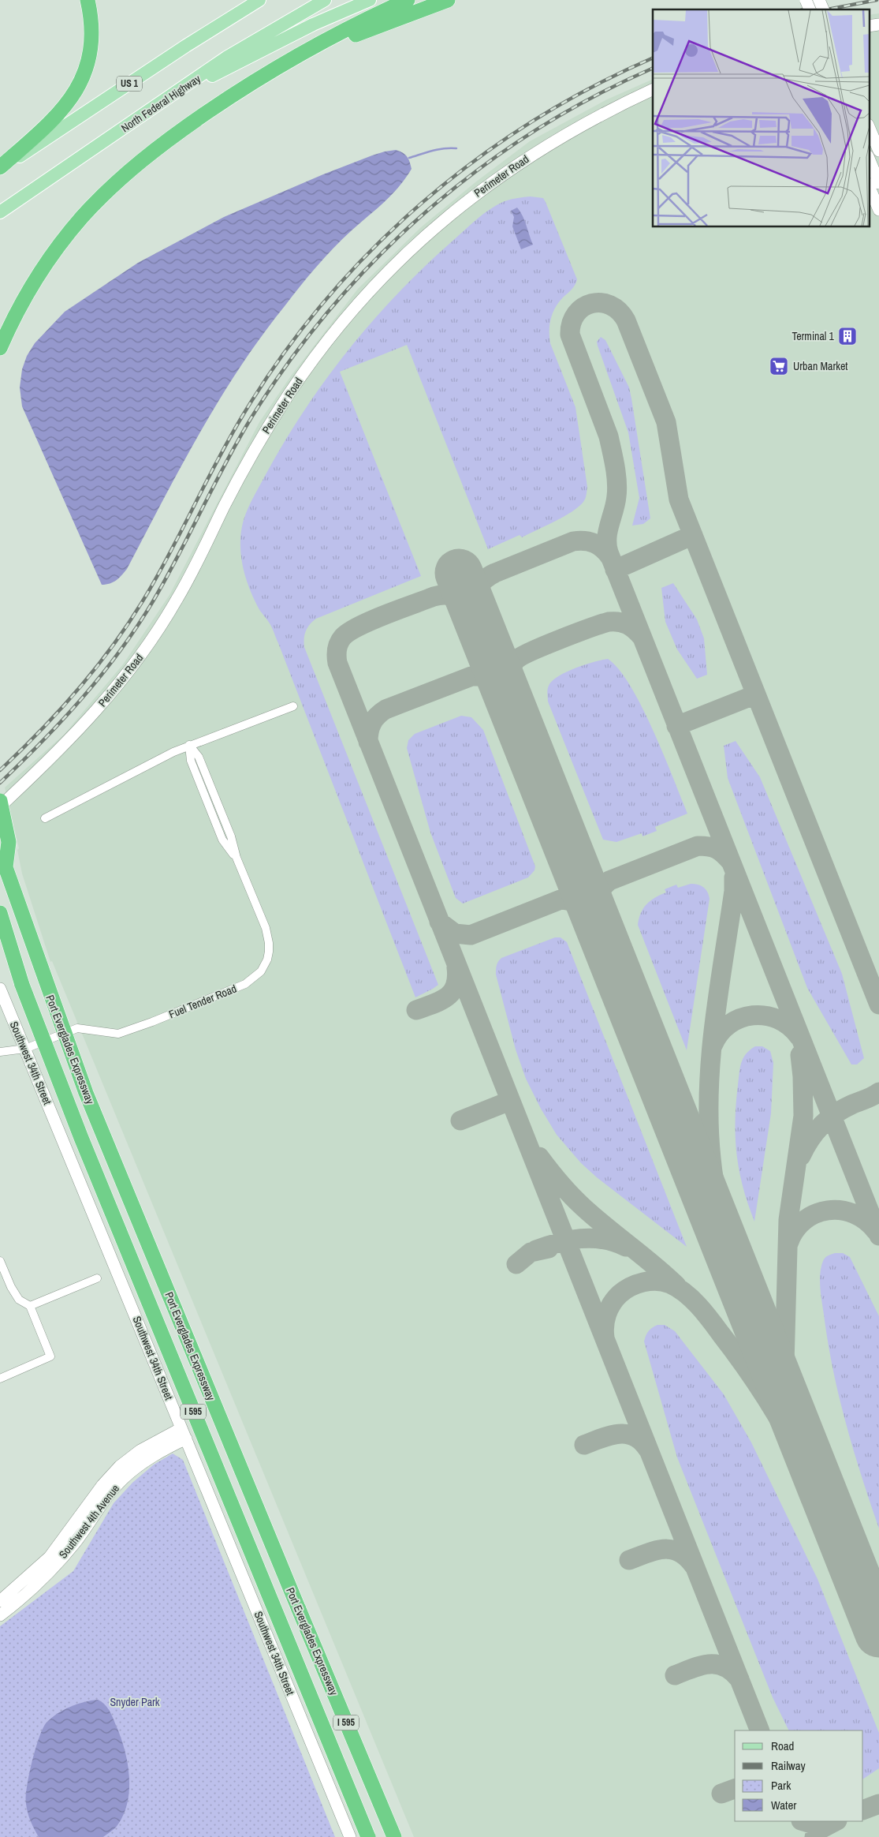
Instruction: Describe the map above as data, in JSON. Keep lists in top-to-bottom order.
{
  "streets": {
    "highway": ["Port Everglades Expressway", "I 595"],
    "main road": ["US 1", "North Federal Highway"],
    "street": [
      "Perimeter Road",
      "Fuel Tender Road",
      "Southwest 34th Street",
      "Southwest 4th Avenue"
    ]
  },
  "crossings": [
    ["Fuel Tender Road", "Southwest 34th Street"],
    ["Southwest 34th Street", "Southwest 4th Avenue"]
  ],
  "parks": ["Snyder Park"],
  "places": {
    "building": ["Terminal 1"],
    "supermarket": ["Urban Market"]
  },
  "legend": [
    "Road",
    "Railway",
    "Park",
    "Water"
  ]
}
